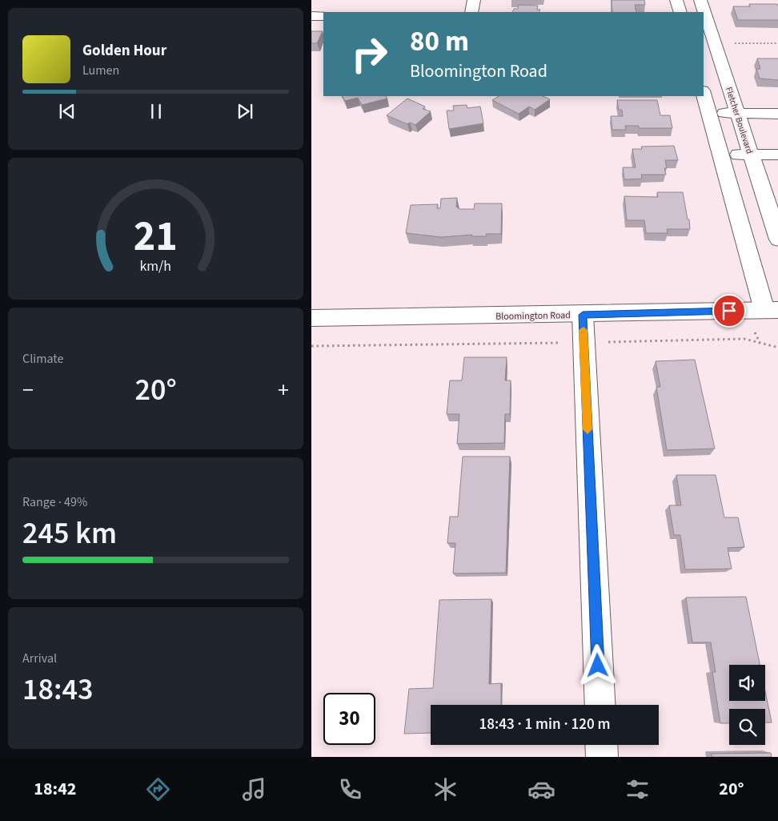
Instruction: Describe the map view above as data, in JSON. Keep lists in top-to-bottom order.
{
  "streets": {
    "street": ["Fletcher Boulevard", "Bloomington Road"]
  },
  "page": {
    "turn": ["80 m", "Bloomington Road"],
    "song": ["Golden Hour", "Lumen"],
    "tile": [
      "Climate",
      ["Range · 49%", "245 km"],
      ["Arrival", "18:43"]
    ],
    "heat": ["−", "20°", "+"],
    "limit": "30",
    "trip": "18:43 · 1 min · 120 m",
    "tabs": ["18:42", "20°"],
    "gauge": ["21", "km/h"]
  }
}
